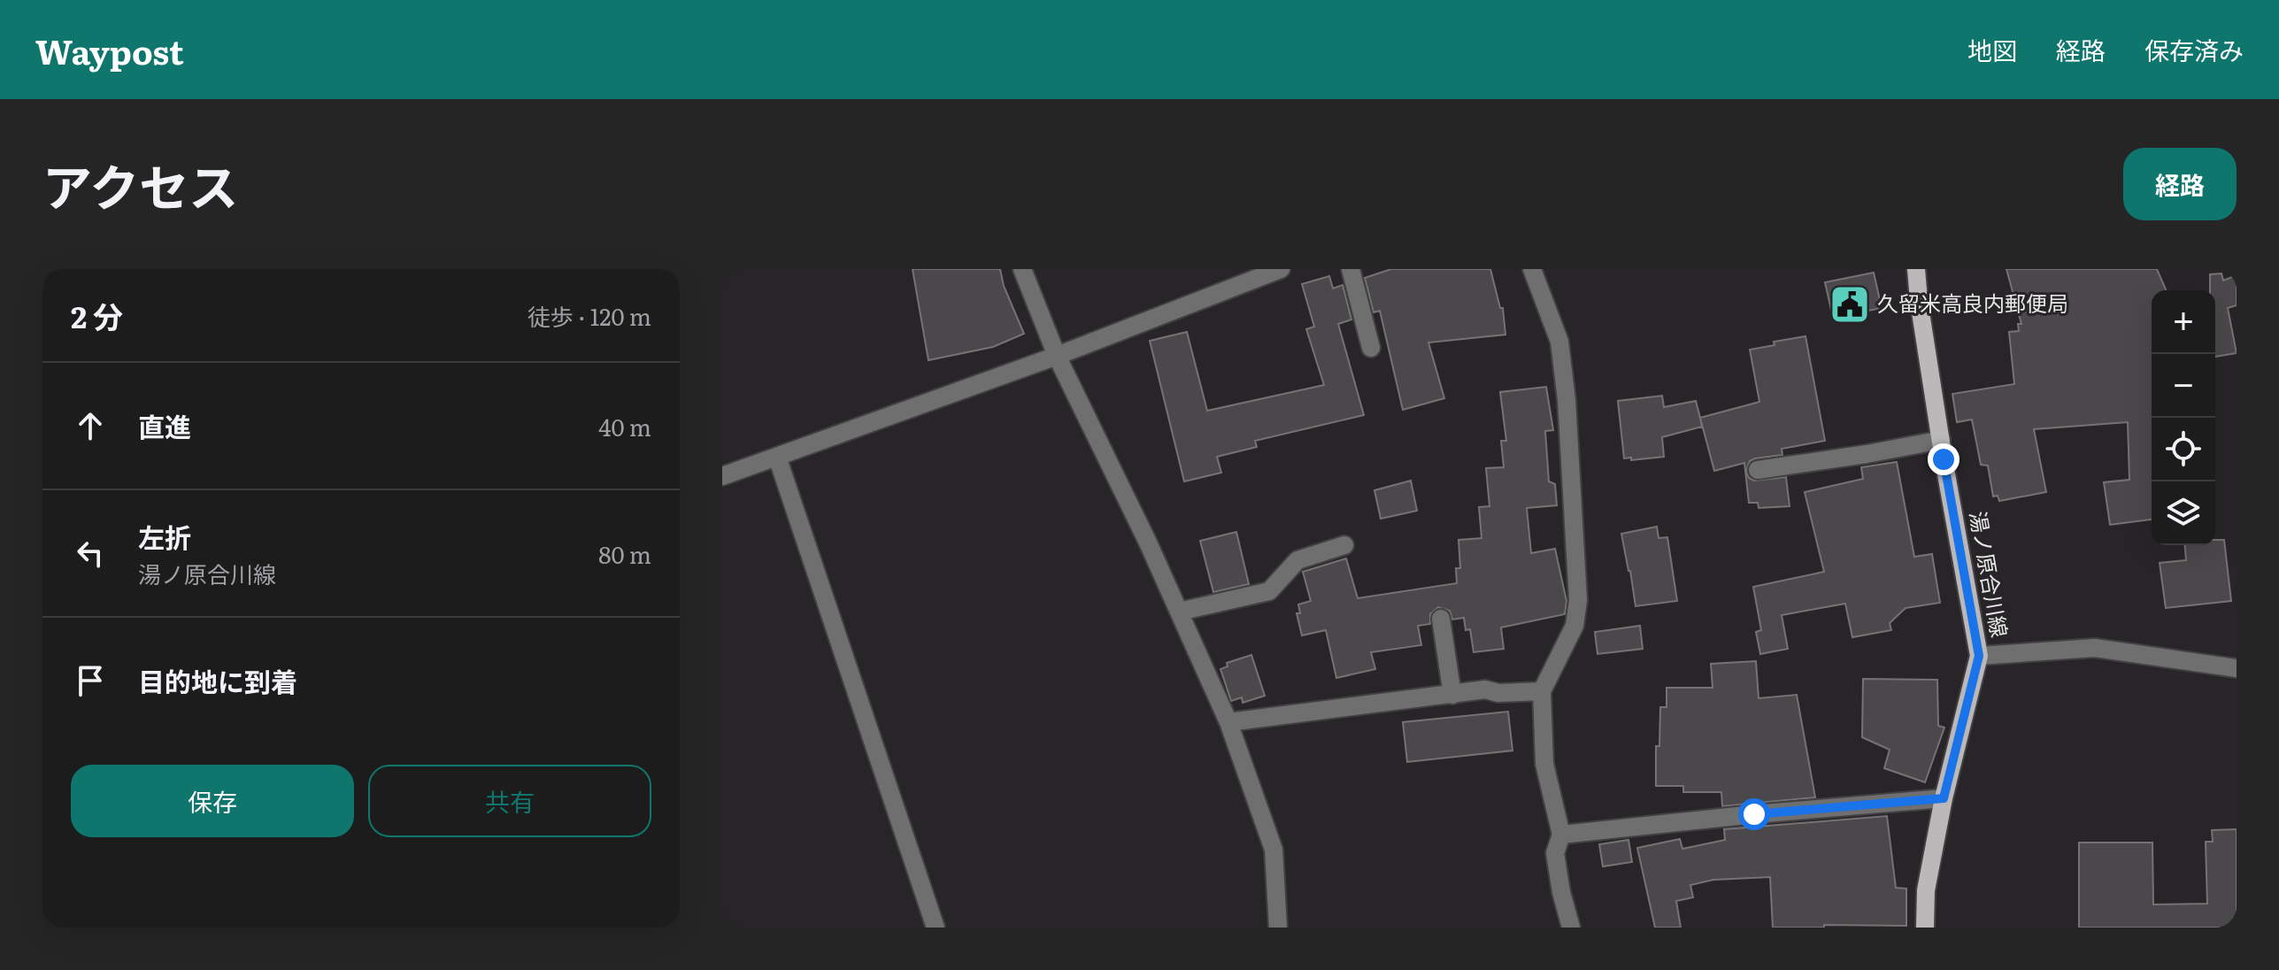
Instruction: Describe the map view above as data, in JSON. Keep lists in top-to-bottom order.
{
  "streets": {
    "main road": ["湯ノ原合川線"]
  },
  "places": {
    "public building": ["久留米高良内郵便局"]
  },
  "page": {
    "header": "Waypost",
    "nav": ["地図", "経路", "保存済み"],
    "title": "アクセス",
    "buttons": [
      "経路",
      ["保存", "共有"]
    ],
    "heading": ["2 分", "徒歩 · 120 m"],
    "map_buttons": ["+", "−"],
    "list": [
      ["直進", "40 m"],
      ["左折", "湯ノ原合川線", "80 m"],
      "目的地に到着"
    ]
  }
}
